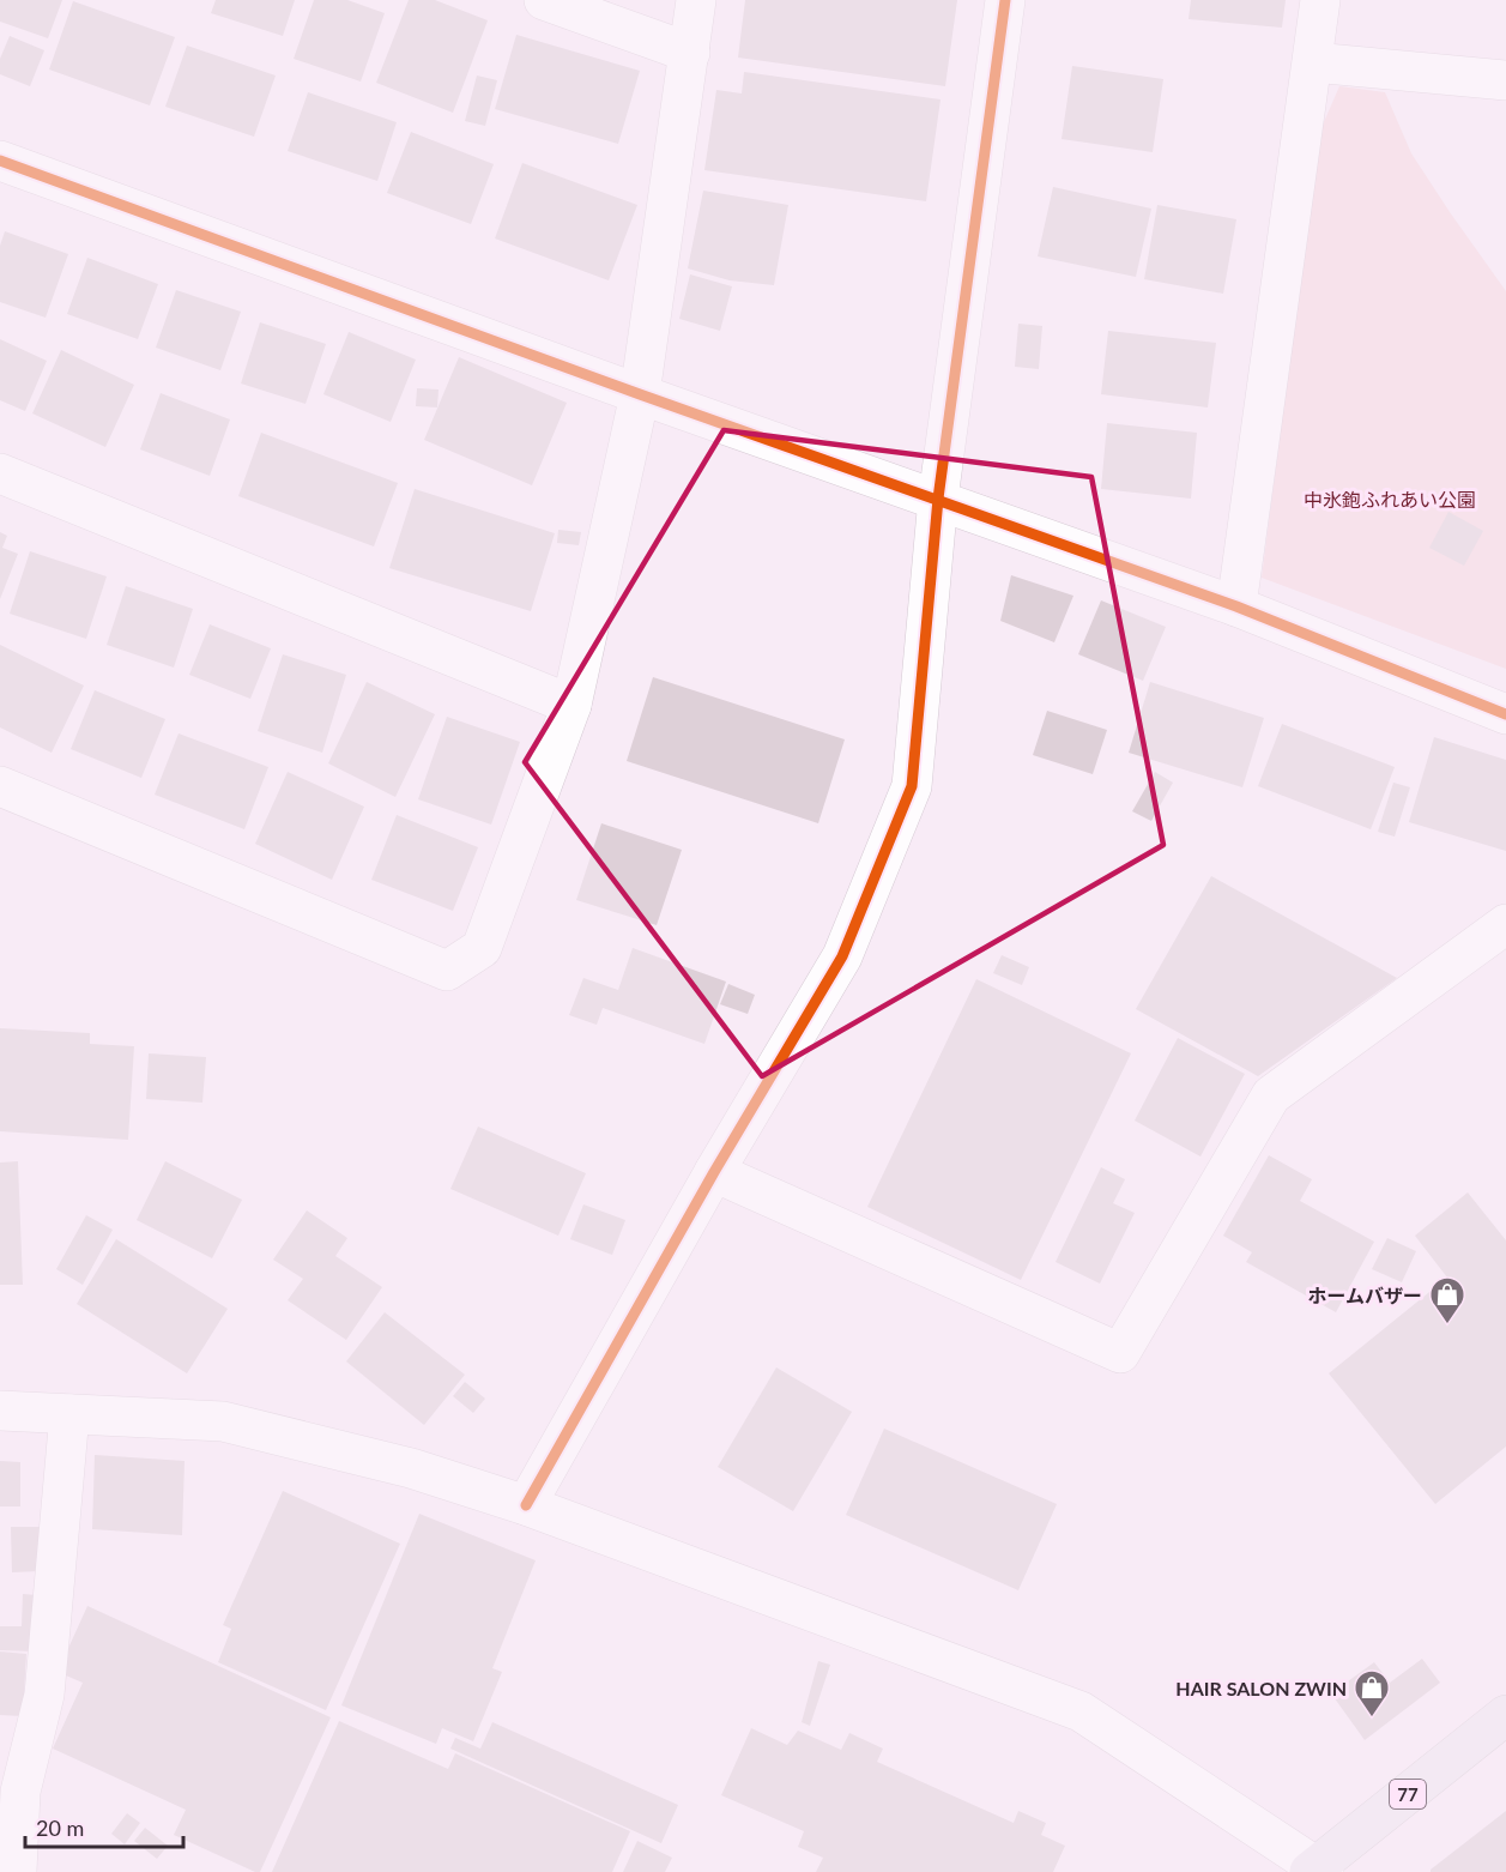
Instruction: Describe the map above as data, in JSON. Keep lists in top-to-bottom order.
{
  "streets": {
    "main road": ["77"]
  },
  "parks": ["中氷鉋ふれあい公園"],
  "places": {
    "shop": ["ホームバザー", "HAIR SALON ZWIN"]
  },
  "scale_bar": "20 m"
}
